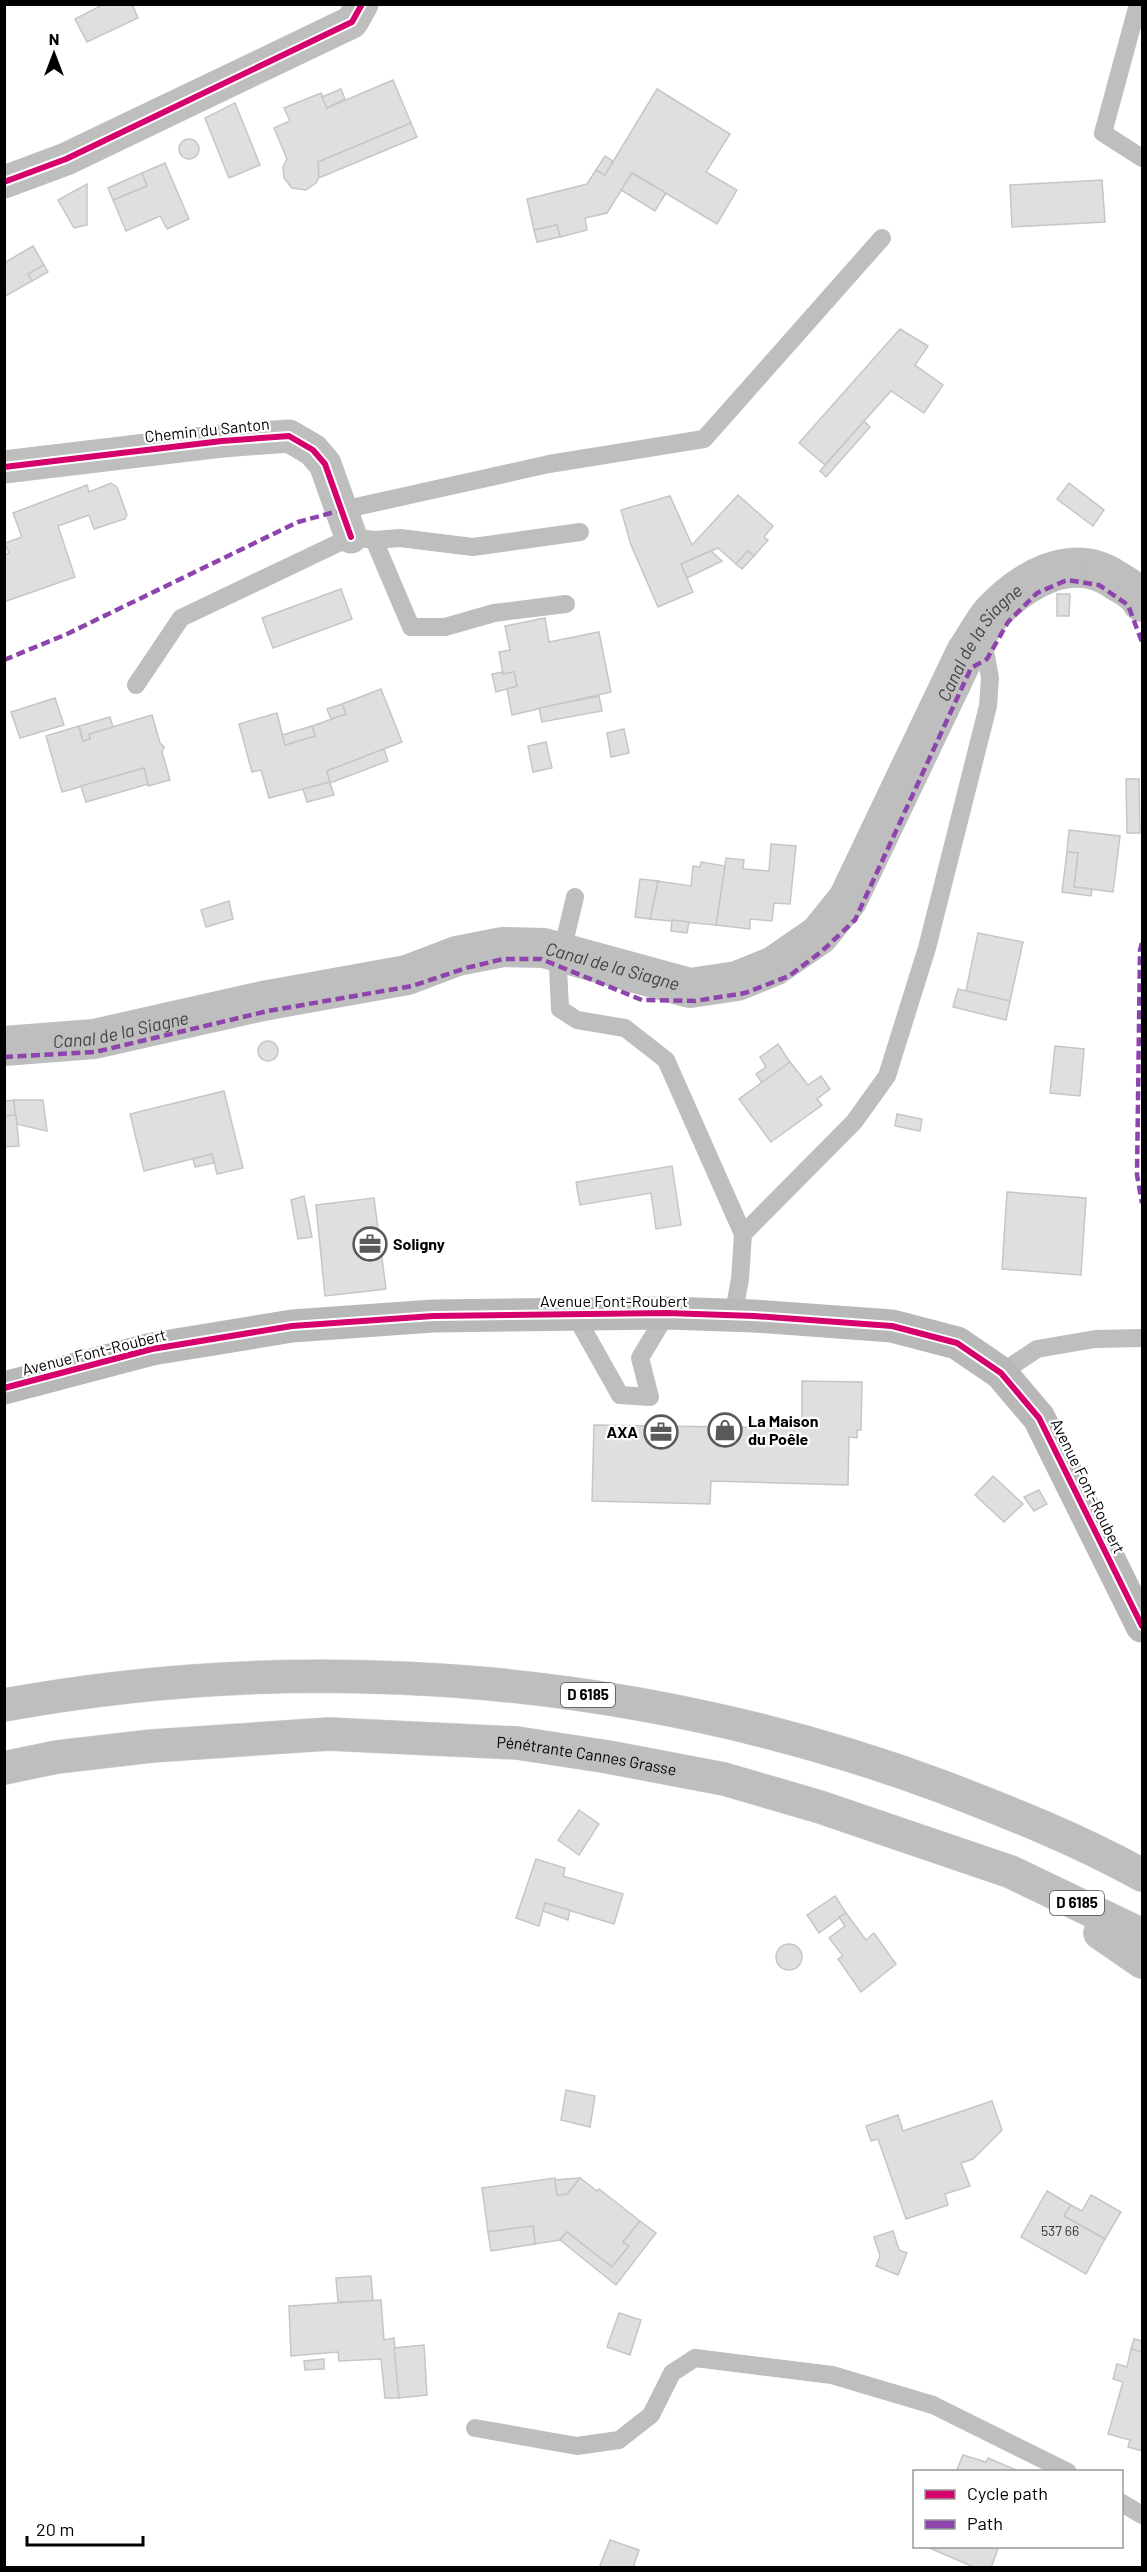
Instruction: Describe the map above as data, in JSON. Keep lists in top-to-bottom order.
{
  "streets": {
    "main road": [
      "Chemin du Santon",
      "Avenue Font-Roubert",
      "D 6185",
      "Pénétrante Cannes Grasse"
    ]
  },
  "water": ["Canal de la Siagne"],
  "places": {
    "office": ["Soligny", "AXA"],
    "shop": ["La Maison du Poêle"]
  },
  "house_numbers": ["537 66"],
  "legend": ["Cycle path", "Path"],
  "scale_bar": "20 m",
  "north": "top"
}
